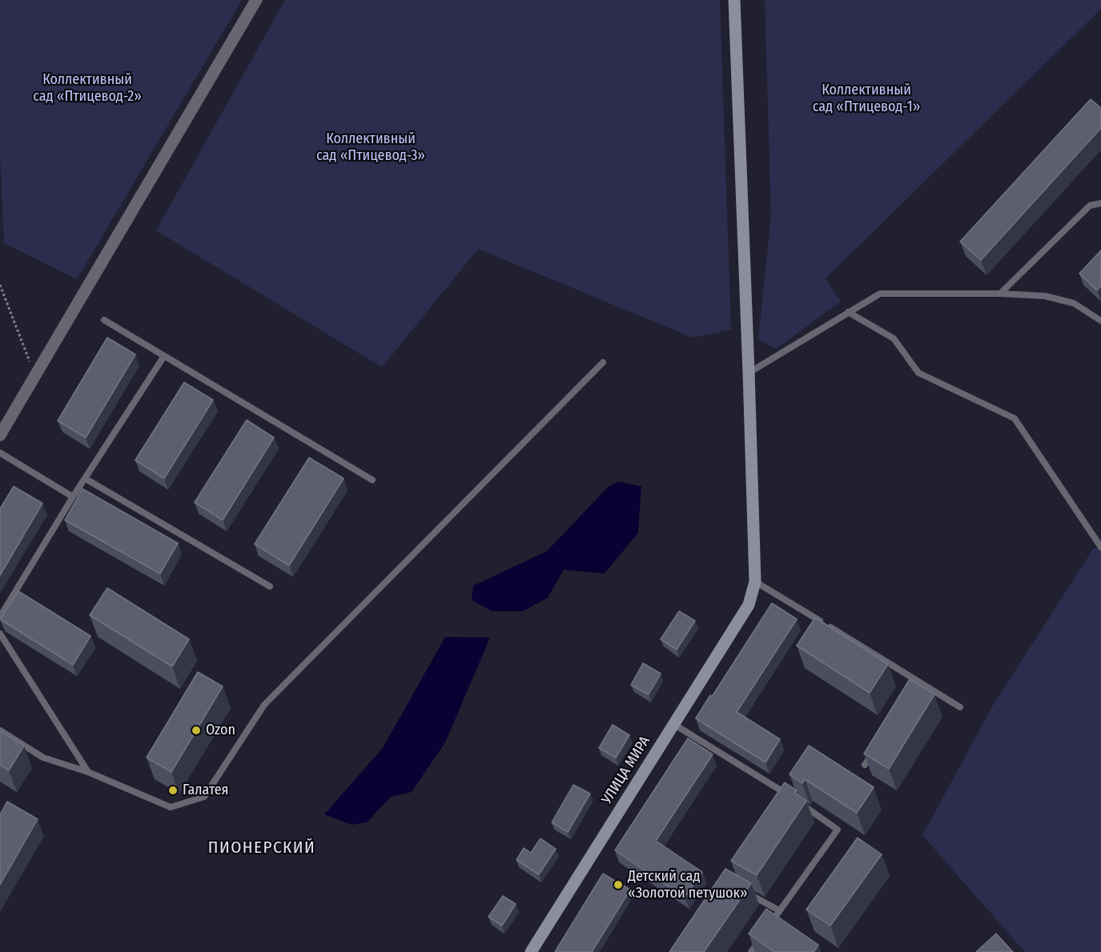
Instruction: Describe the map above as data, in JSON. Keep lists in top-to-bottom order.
{
  "streets": {
    "street": ["УЛИЦА МИРА"]
  },
  "districts": ["ПИОНЕРСКИЙ"],
  "parks": ["Коллективный сад «Птицевод-2»", "Коллективный сад «Птицевод-1»", "Коллективный сад «Птицевод-3»"],
  "places": ["Ozon", "Галатея", "Детский сад «Золотой петушок»"]
}
